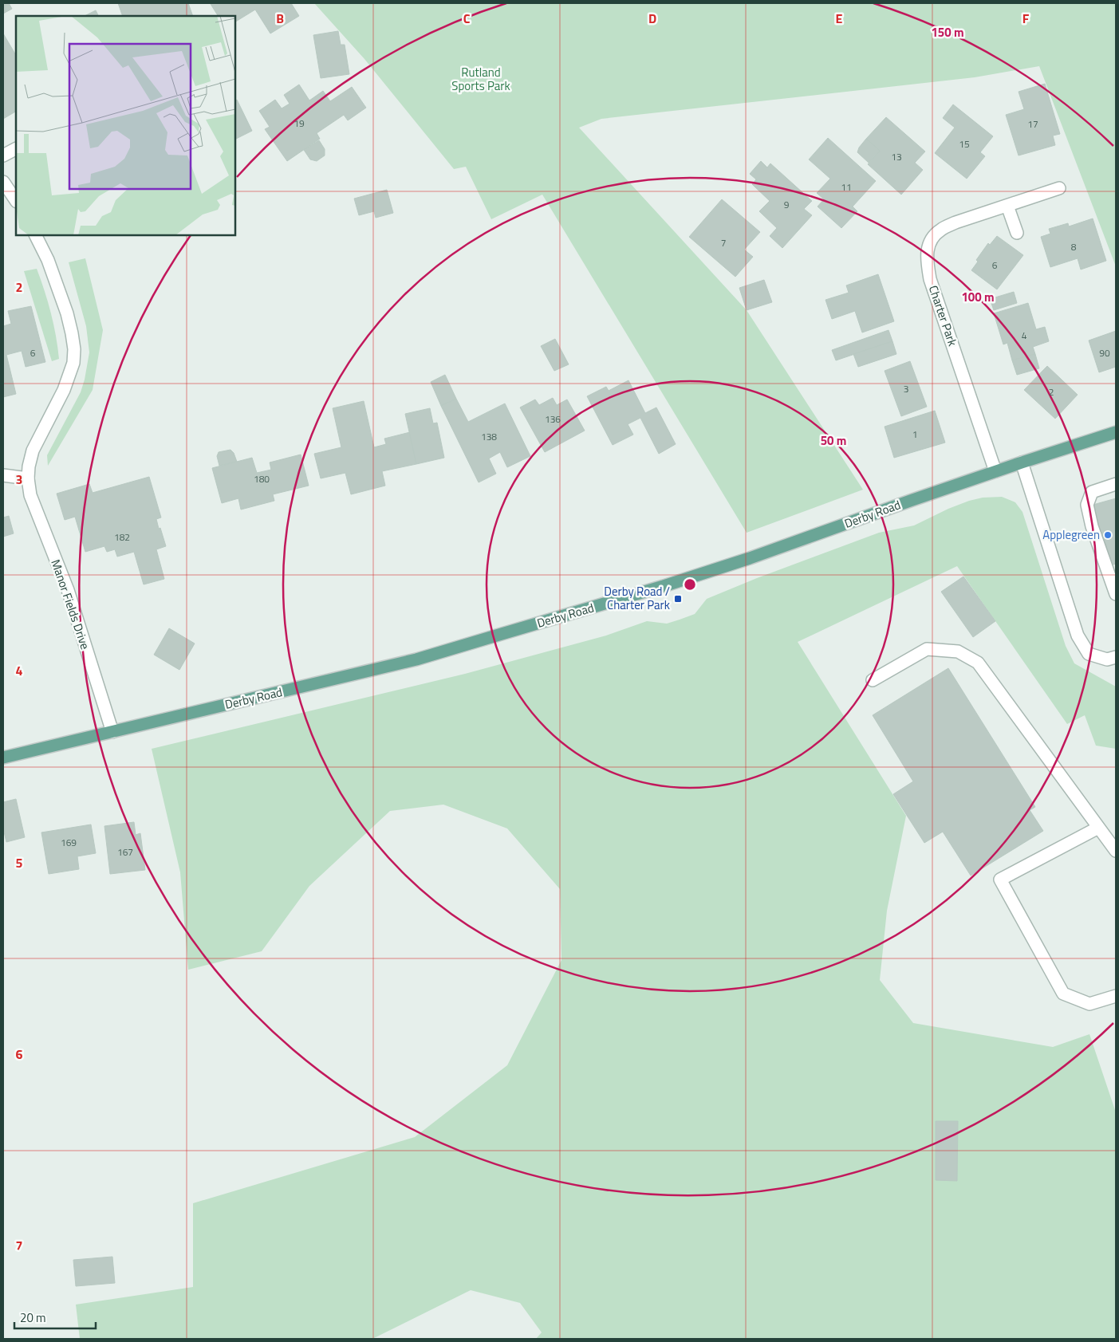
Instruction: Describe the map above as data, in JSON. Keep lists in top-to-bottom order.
{
  "streets": {
    "main road": ["Derby Road"],
    "street": ["Charter Park", "Manor Fields Drive"]
  },
  "crossings": [
    ["Charter Park", "Derby Road"],
    ["Derby Road", "Manor Fields Drive"]
  ],
  "parks": ["Rutland Sports Park"],
  "places": {
    "other": ["Applegreen"],
    "transit": ["Derby Road / Charter Park"]
  },
  "house_numbers": [
    "19",
    "17",
    "15",
    "13",
    "11",
    "9",
    "7",
    "8",
    "6",
    "4",
    "6",
    "90",
    "3",
    "2",
    "136",
    "1",
    "138",
    "180",
    "182",
    "169",
    "167"
  ],
  "scale_bar": "20 m",
  "grid": {
    "columns": [
      "B",
      "C",
      "D",
      "E",
      "F"
    ],
    "rows": [
      "2",
      "3",
      "4",
      "5",
      "6",
      "7"
    ]
  },
  "rings": ["150 m", "100 m", "50 m"]
}
